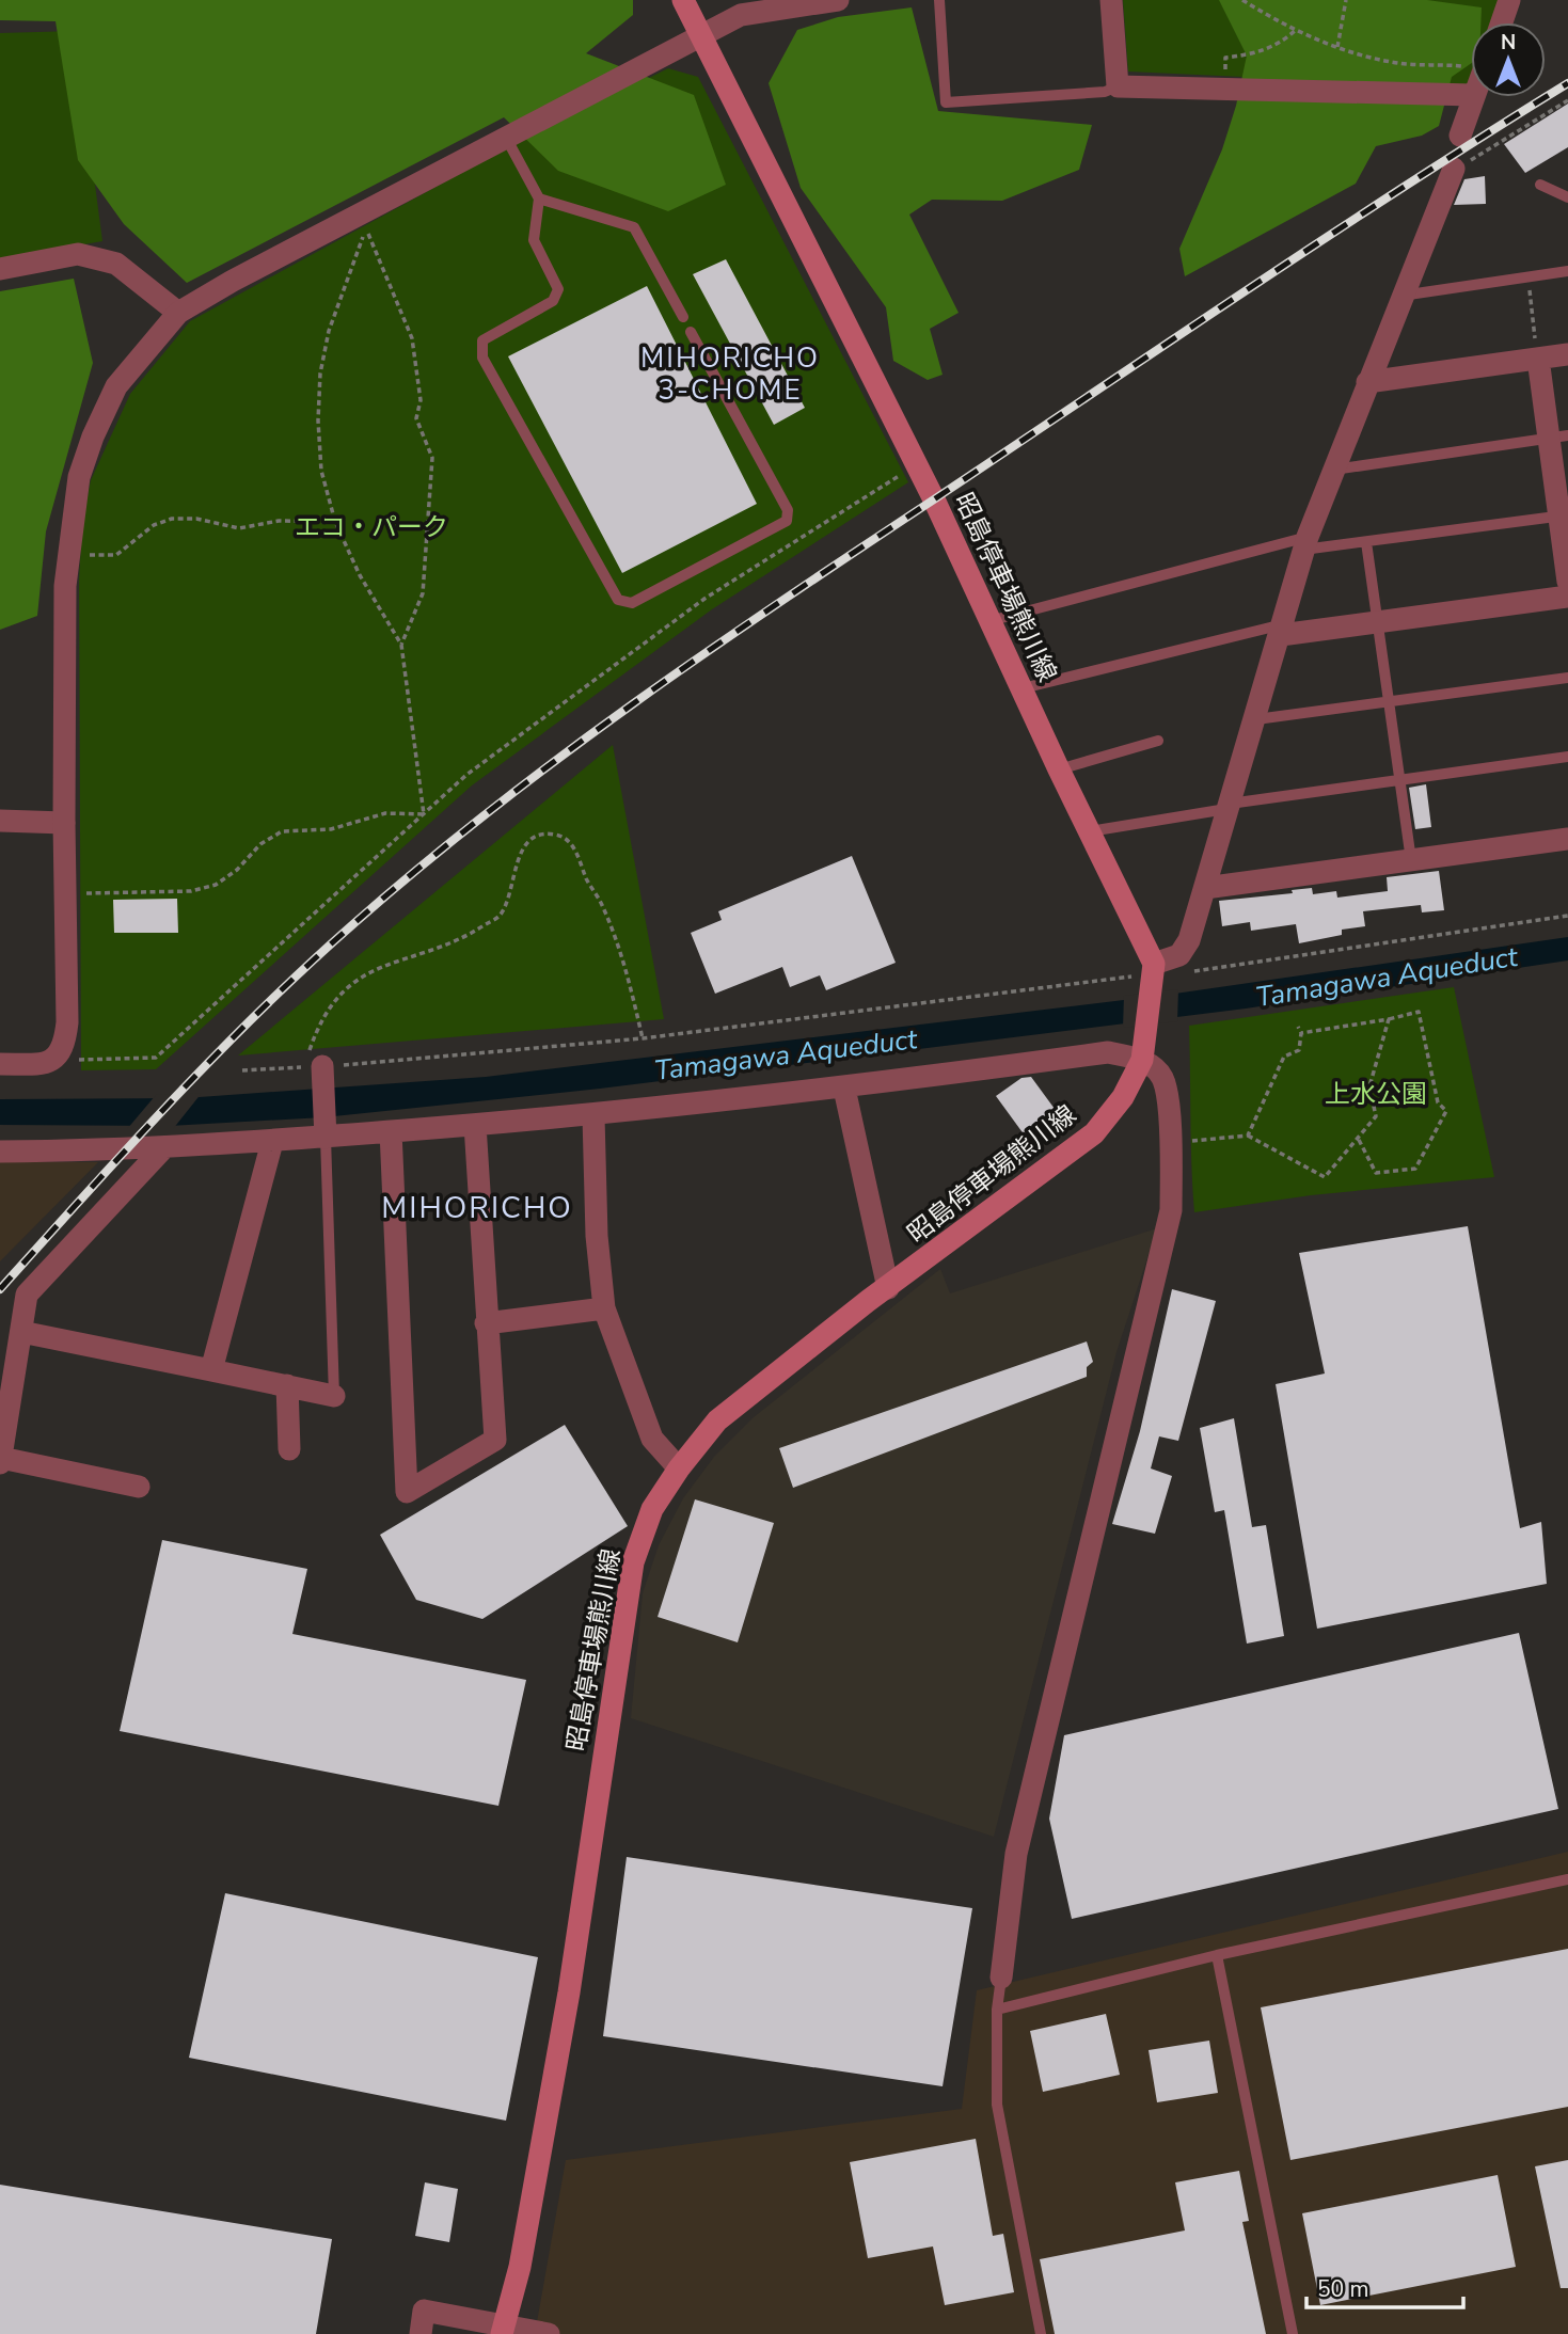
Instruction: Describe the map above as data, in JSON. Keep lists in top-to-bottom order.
{
  "streets": {
    "main road": ["昭島停車場熊川線"]
  },
  "districts": ["MIHORICHO 3-CHOME", "MIHORICHO"],
  "water": ["Tamagawa Aqueduct"],
  "parks": ["エコ・パーク", "上水公園"],
  "scale_bar": "50 m",
  "north": "top"
}
